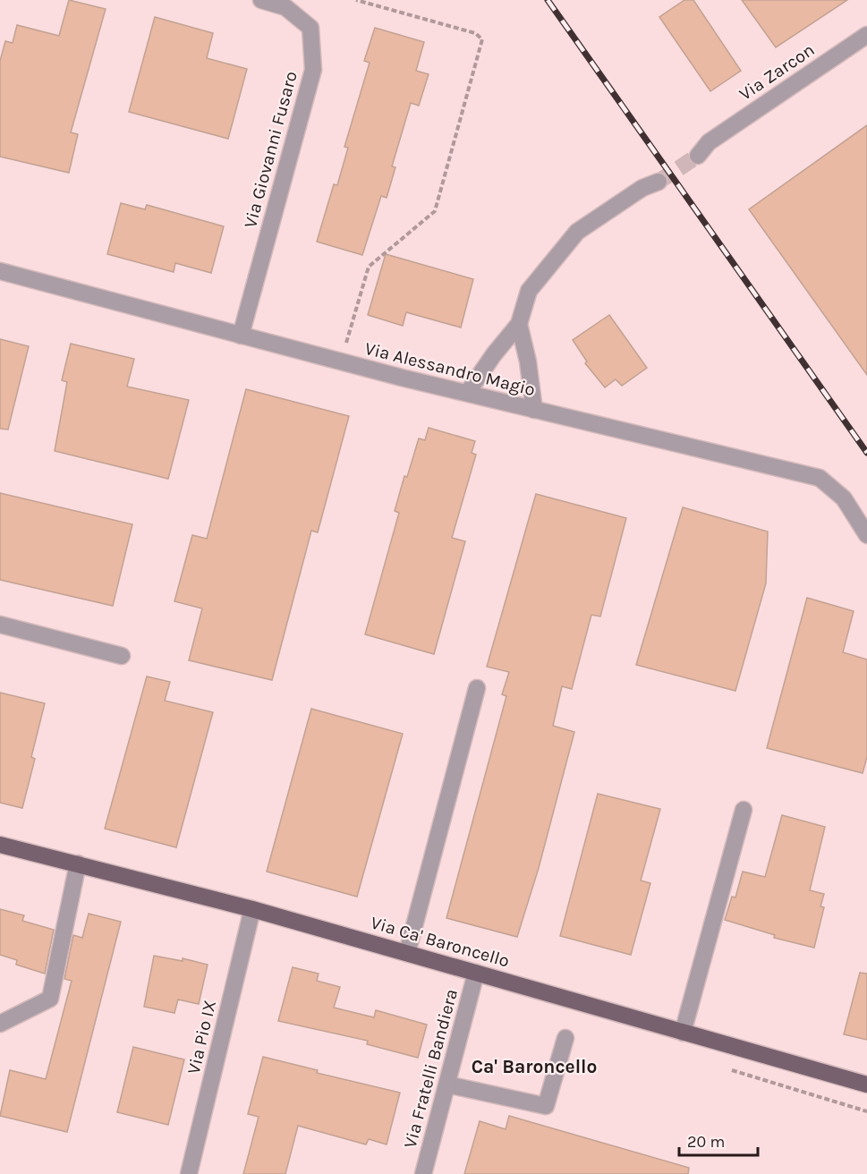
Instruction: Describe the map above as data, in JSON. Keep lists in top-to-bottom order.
{
  "streets": {
    "main road": ["Via Ca' Baroncello"],
    "street": [
      "Via Zarcon",
      "Via Giovanni Fusaro",
      "Via Alessandro Magio",
      "Via Pio IX",
      "Via Fratelli Bandiera"
    ]
  },
  "crossings": [
    ["Via Giovanni Fusaro", "Via Alessandro Magio"],
    ["Via Ca' Baroncello", "Via Pio IX"],
    ["Via Ca' Baroncello", "Via Fratelli Bandiera"]
  ],
  "districts": ["Ca' Baroncello"],
  "scale_bar": "20 m"
}
